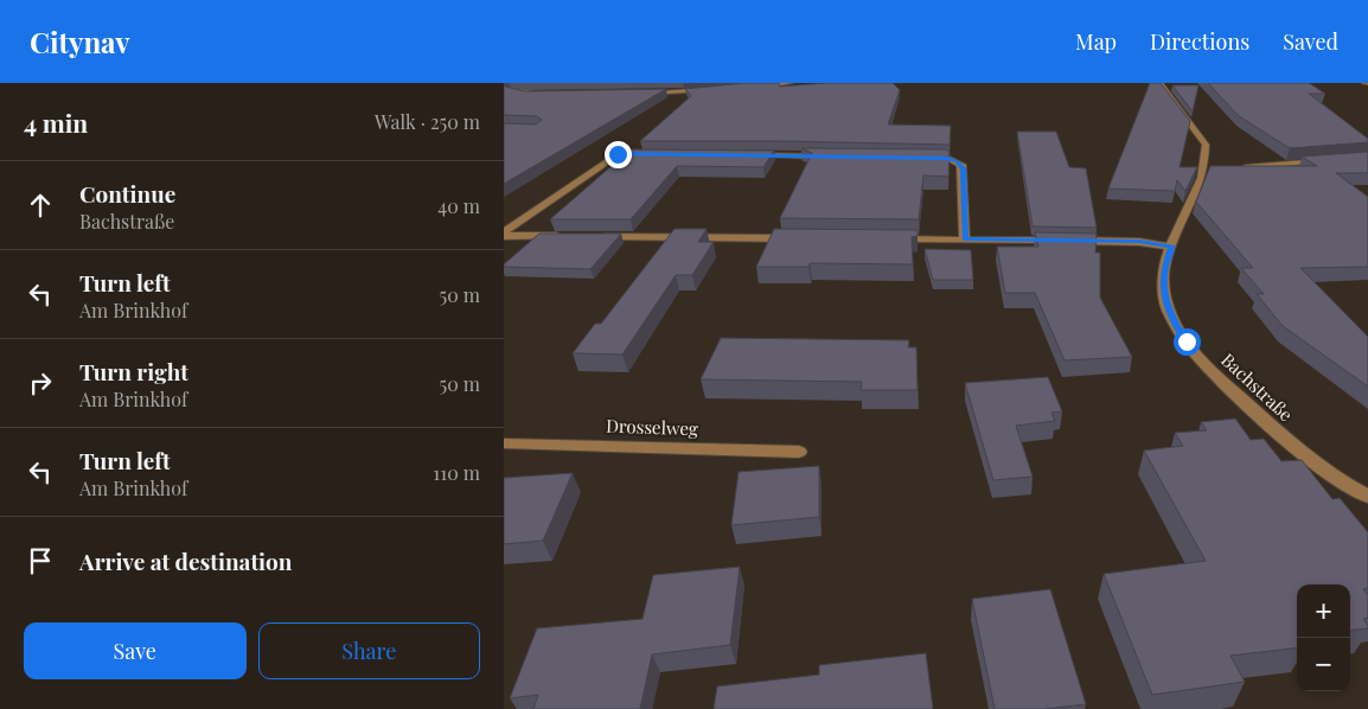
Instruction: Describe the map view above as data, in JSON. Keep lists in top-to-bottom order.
{
  "streets": {
    "street": ["Bachstraße", "Drosselweg"]
  },
  "page": {
    "header": "Citynav",
    "nav": ["Map", "Directions", "Saved"],
    "heading": ["4 min", "Walk · 250 m"],
    "list": [
      ["Continue", "Bachstraße", "40 m"],
      ["Turn left", "Am Brinkhof", "50 m"],
      ["Turn right", "Am Brinkhof", "50 m"],
      ["Turn left", "Am Brinkhof", "110 m"],
      "Arrive at destination"
    ],
    "map_buttons": ["+", "−"],
    "buttons": ["Save", "Share"]
  }
}
